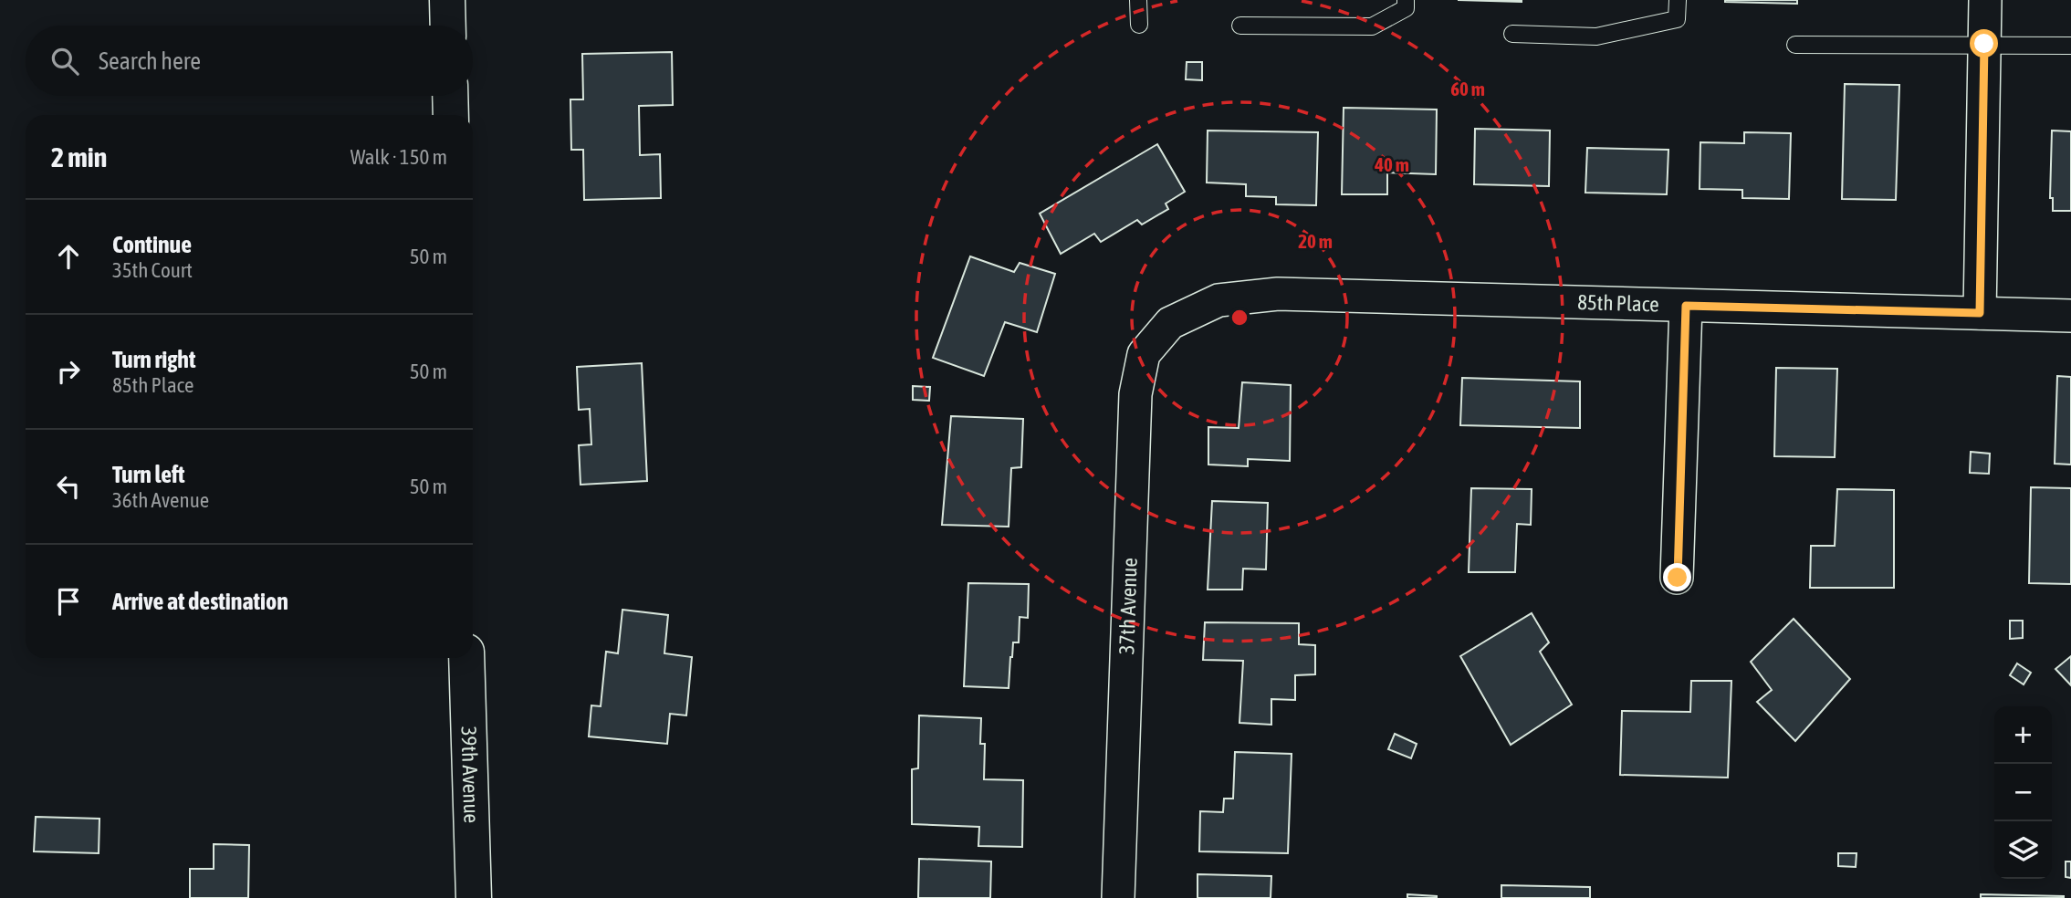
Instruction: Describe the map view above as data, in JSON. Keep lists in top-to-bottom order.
{
  "streets": {
    "main road": ["39th Avenue"],
    "street": ["85th Place", "37th Avenue"]
  },
  "crossings": [
    ["85th Place", "37th Avenue"]
  ],
  "page": {
    "search": "Search here",
    "heading": ["2 min", "Walk · 150 m"],
    "list": [
      ["Continue", "35th Court", "50 m"],
      ["Turn right", "85th Place", "50 m"],
      ["Turn left", "36th Avenue", "50 m"],
      "Arrive at destination"
    ],
    "map_buttons": ["+", "−"]
  },
  "rings": ["60 m", "40 m", "20 m"]
}
